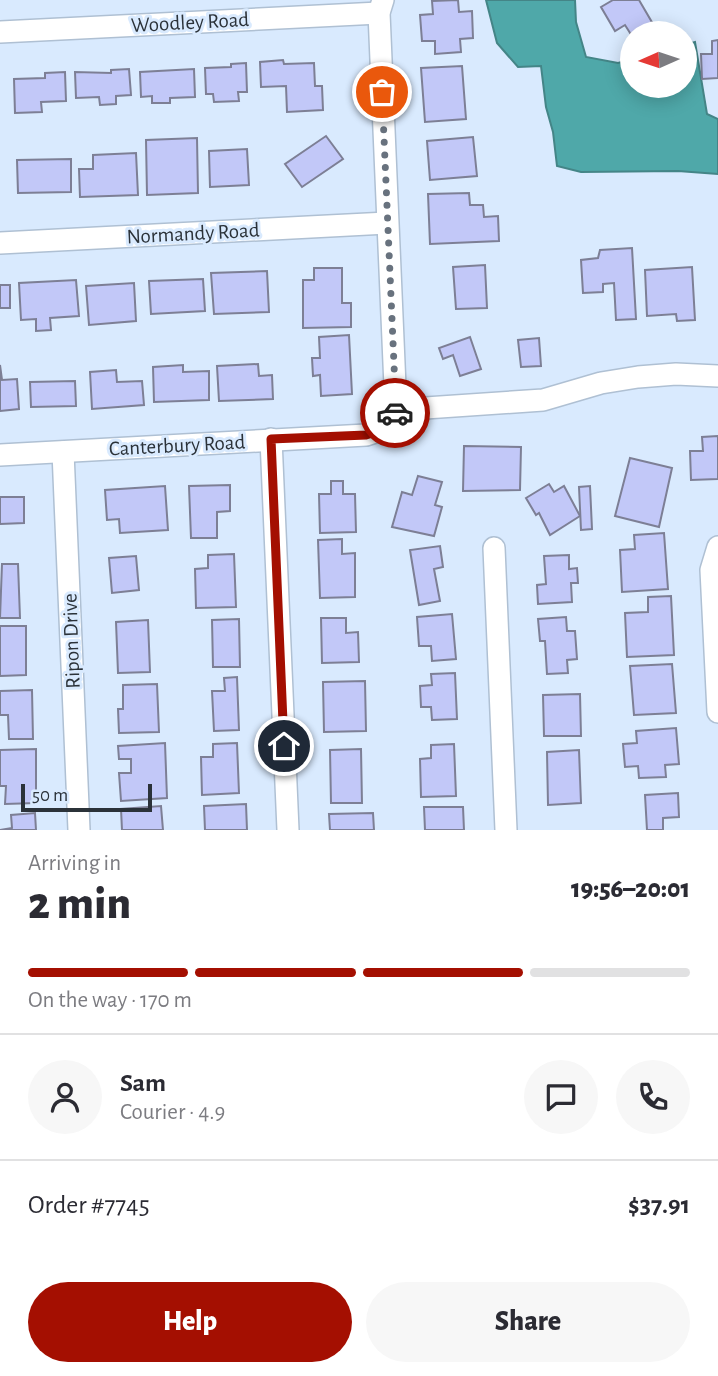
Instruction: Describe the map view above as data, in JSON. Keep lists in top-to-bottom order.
{
  "streets": {
    "street": [
      "Woodley Road",
      "Normandy Road",
      "Canterbury Road",
      "Ripon Drive"
    ]
  },
  "crossings": [
    ["Canterbury Road", "Ripon Drive"]
  ],
  "scale_bar": "50 m",
  "north": "left",
  "page": {
    "scale": "50 m",
    "heading": ["2 min", "Arriving in", "19:56–20:01"],
    "panel": [
      "Sam",
      "Courier · 4.9",
      "Order #7745",
      "$37.91"
    ],
    "bar": "On the way · 170 m",
    "buttons": ["Help", "Share"]
  }
}
